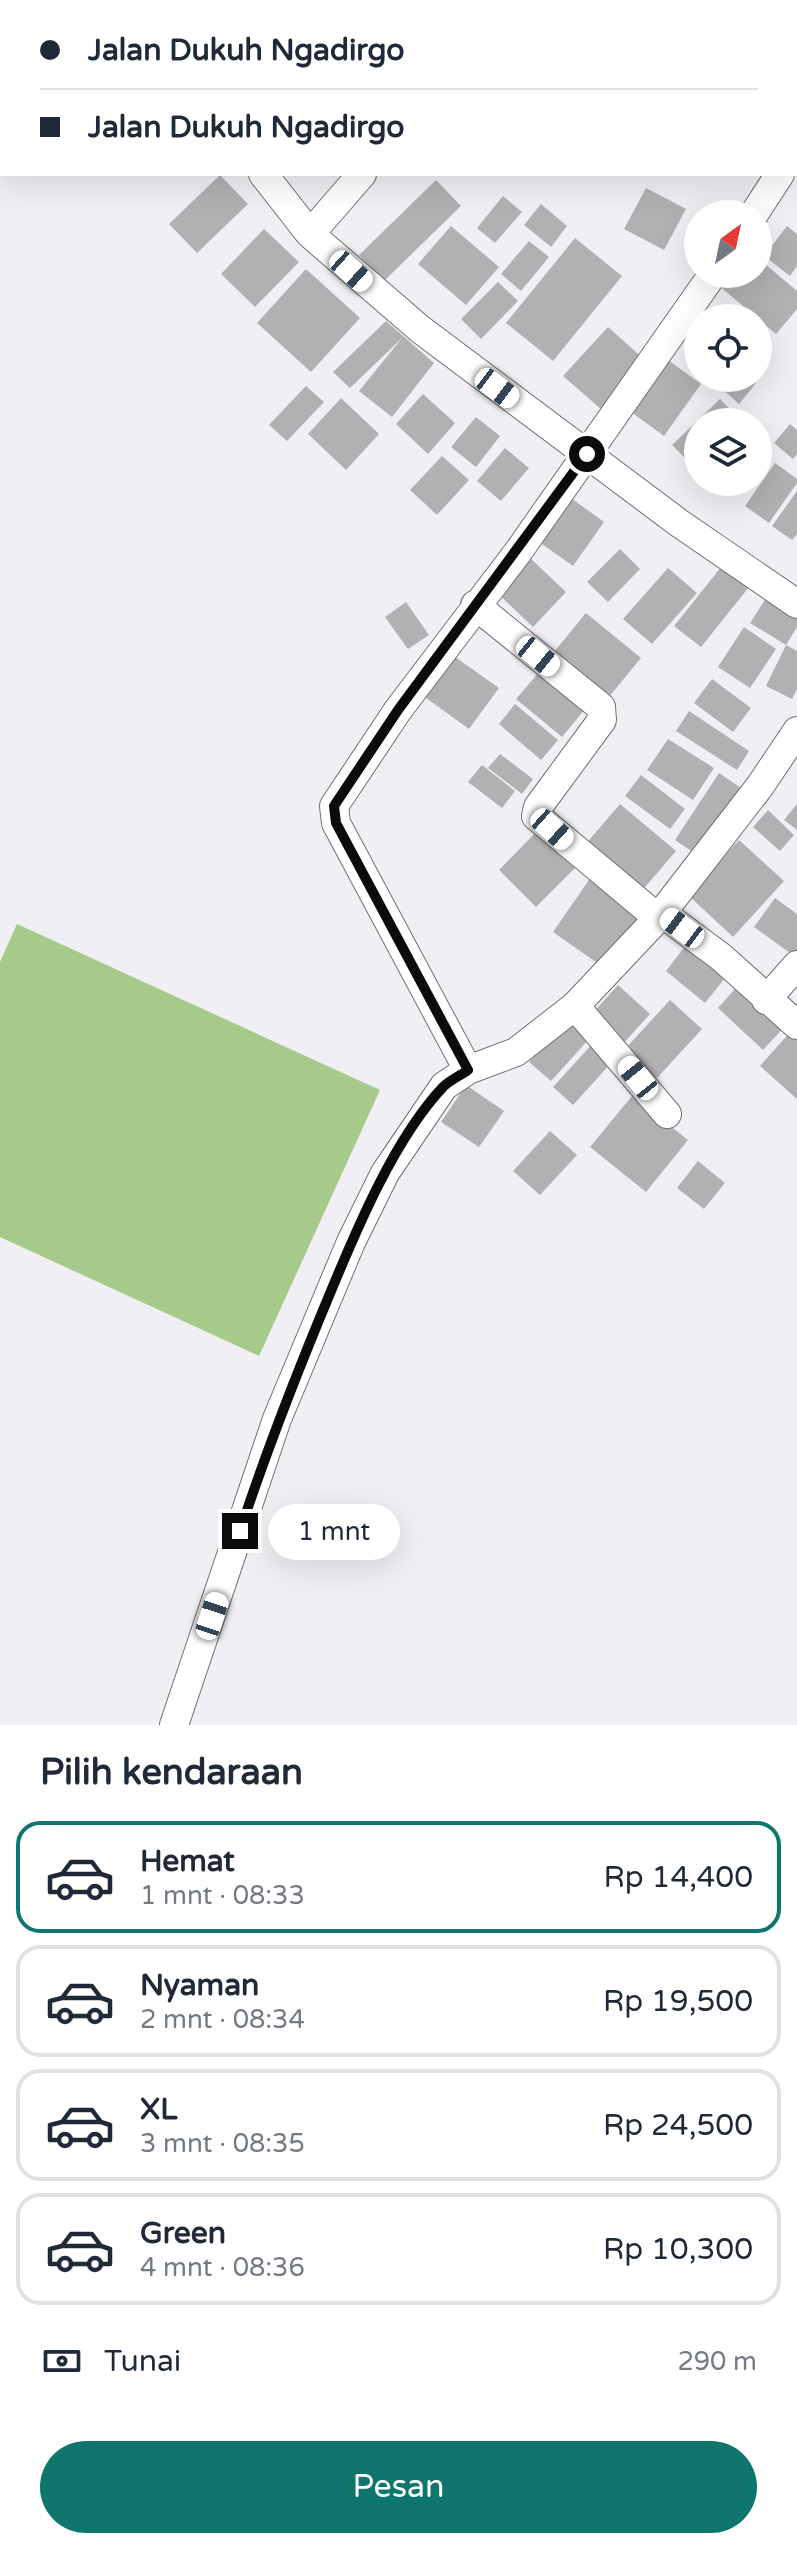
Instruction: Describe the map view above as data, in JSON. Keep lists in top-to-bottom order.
{
  "north": "top right",
  "page": {
    "banner": ["Jalan Dukuh Ngadirgo", "Jalan Dukuh Ngadirgo"],
    "bubble": "1 mnt",
    "heading": "Pilih kendaraan",
    "list": [
      {
        "name": "Hemat",
        "note": "1 mnt · 08:33",
        "value": "Rp 14,400"
      },
      {
        "name": "Nyaman",
        "note": "2 mnt · 08:34",
        "value": "Rp 19,500"
      },
      {
        "name": "XL",
        "note": "3 mnt · 08:35",
        "value": "Rp 24,500"
      },
      {
        "name": "Green",
        "note": "4 mnt · 08:36",
        "value": "Rp 10,300"
      }
    ],
    "pay": ["Tunai", "290 m"],
    "buttons": "Pesan"
  }
}
